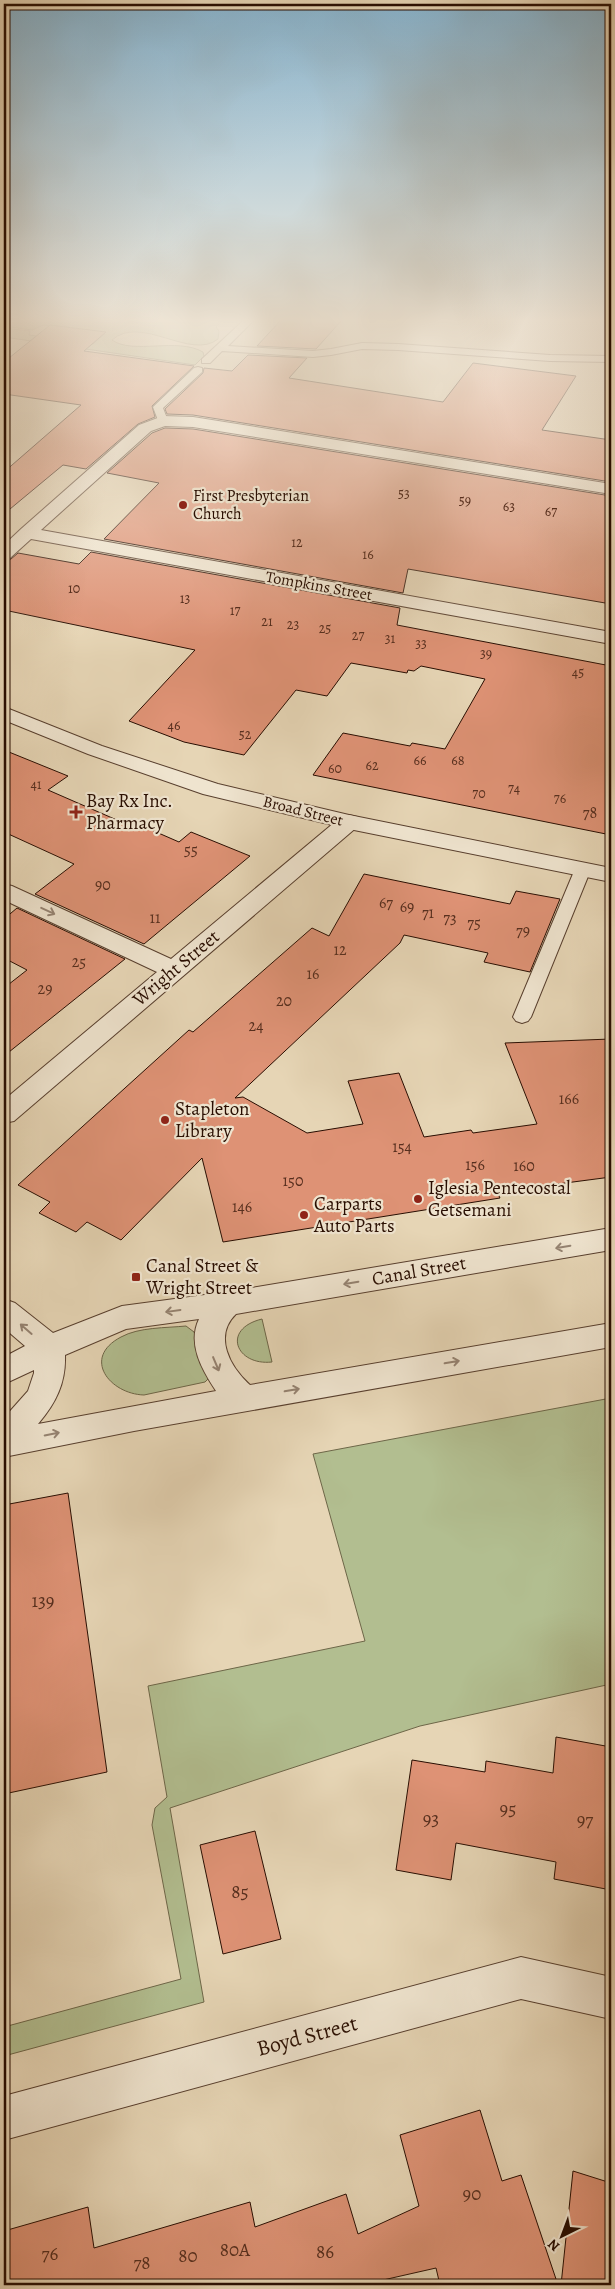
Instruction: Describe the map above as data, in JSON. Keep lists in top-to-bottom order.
{
  "streets": {
    "street": [
      "Tompkins Street",
      "Broad Street",
      "Wright Street",
      "Canal Street",
      "Boyd Street"
    ]
  },
  "crossings": [
    ["Broad Street", "Wright Street"]
  ],
  "places": {
    "other": [
      "First Presbyterian Church",
      "Stapleton Library",
      "Iglesia Pentecostal Getsemani",
      "Carparts Auto Parts"
    ],
    "health": ["Bay Rx Inc. Pharmacy"],
    "transit": ["Canal Street & Wright Street"]
  },
  "house_numbers": [
    "53",
    "59",
    "63",
    "67",
    "12",
    "16",
    "10",
    "13",
    "17",
    "21",
    "23",
    "25",
    "27",
    "31",
    "33",
    "39",
    "45",
    "46",
    "52",
    "66",
    "68",
    "62",
    "60",
    "41",
    "74",
    "70",
    "76",
    "78",
    "55",
    "90",
    "67",
    "69",
    "71",
    "11",
    "73",
    "75",
    "79",
    "12",
    "25",
    "16",
    "29",
    "20",
    "24",
    "166",
    "154",
    "156",
    "160",
    "150",
    "146",
    "139",
    "95",
    "93",
    "97",
    "85",
    "90",
    "80A",
    "86",
    "76",
    "80",
    "78"
  ],
  "north": "bottom left"
}
